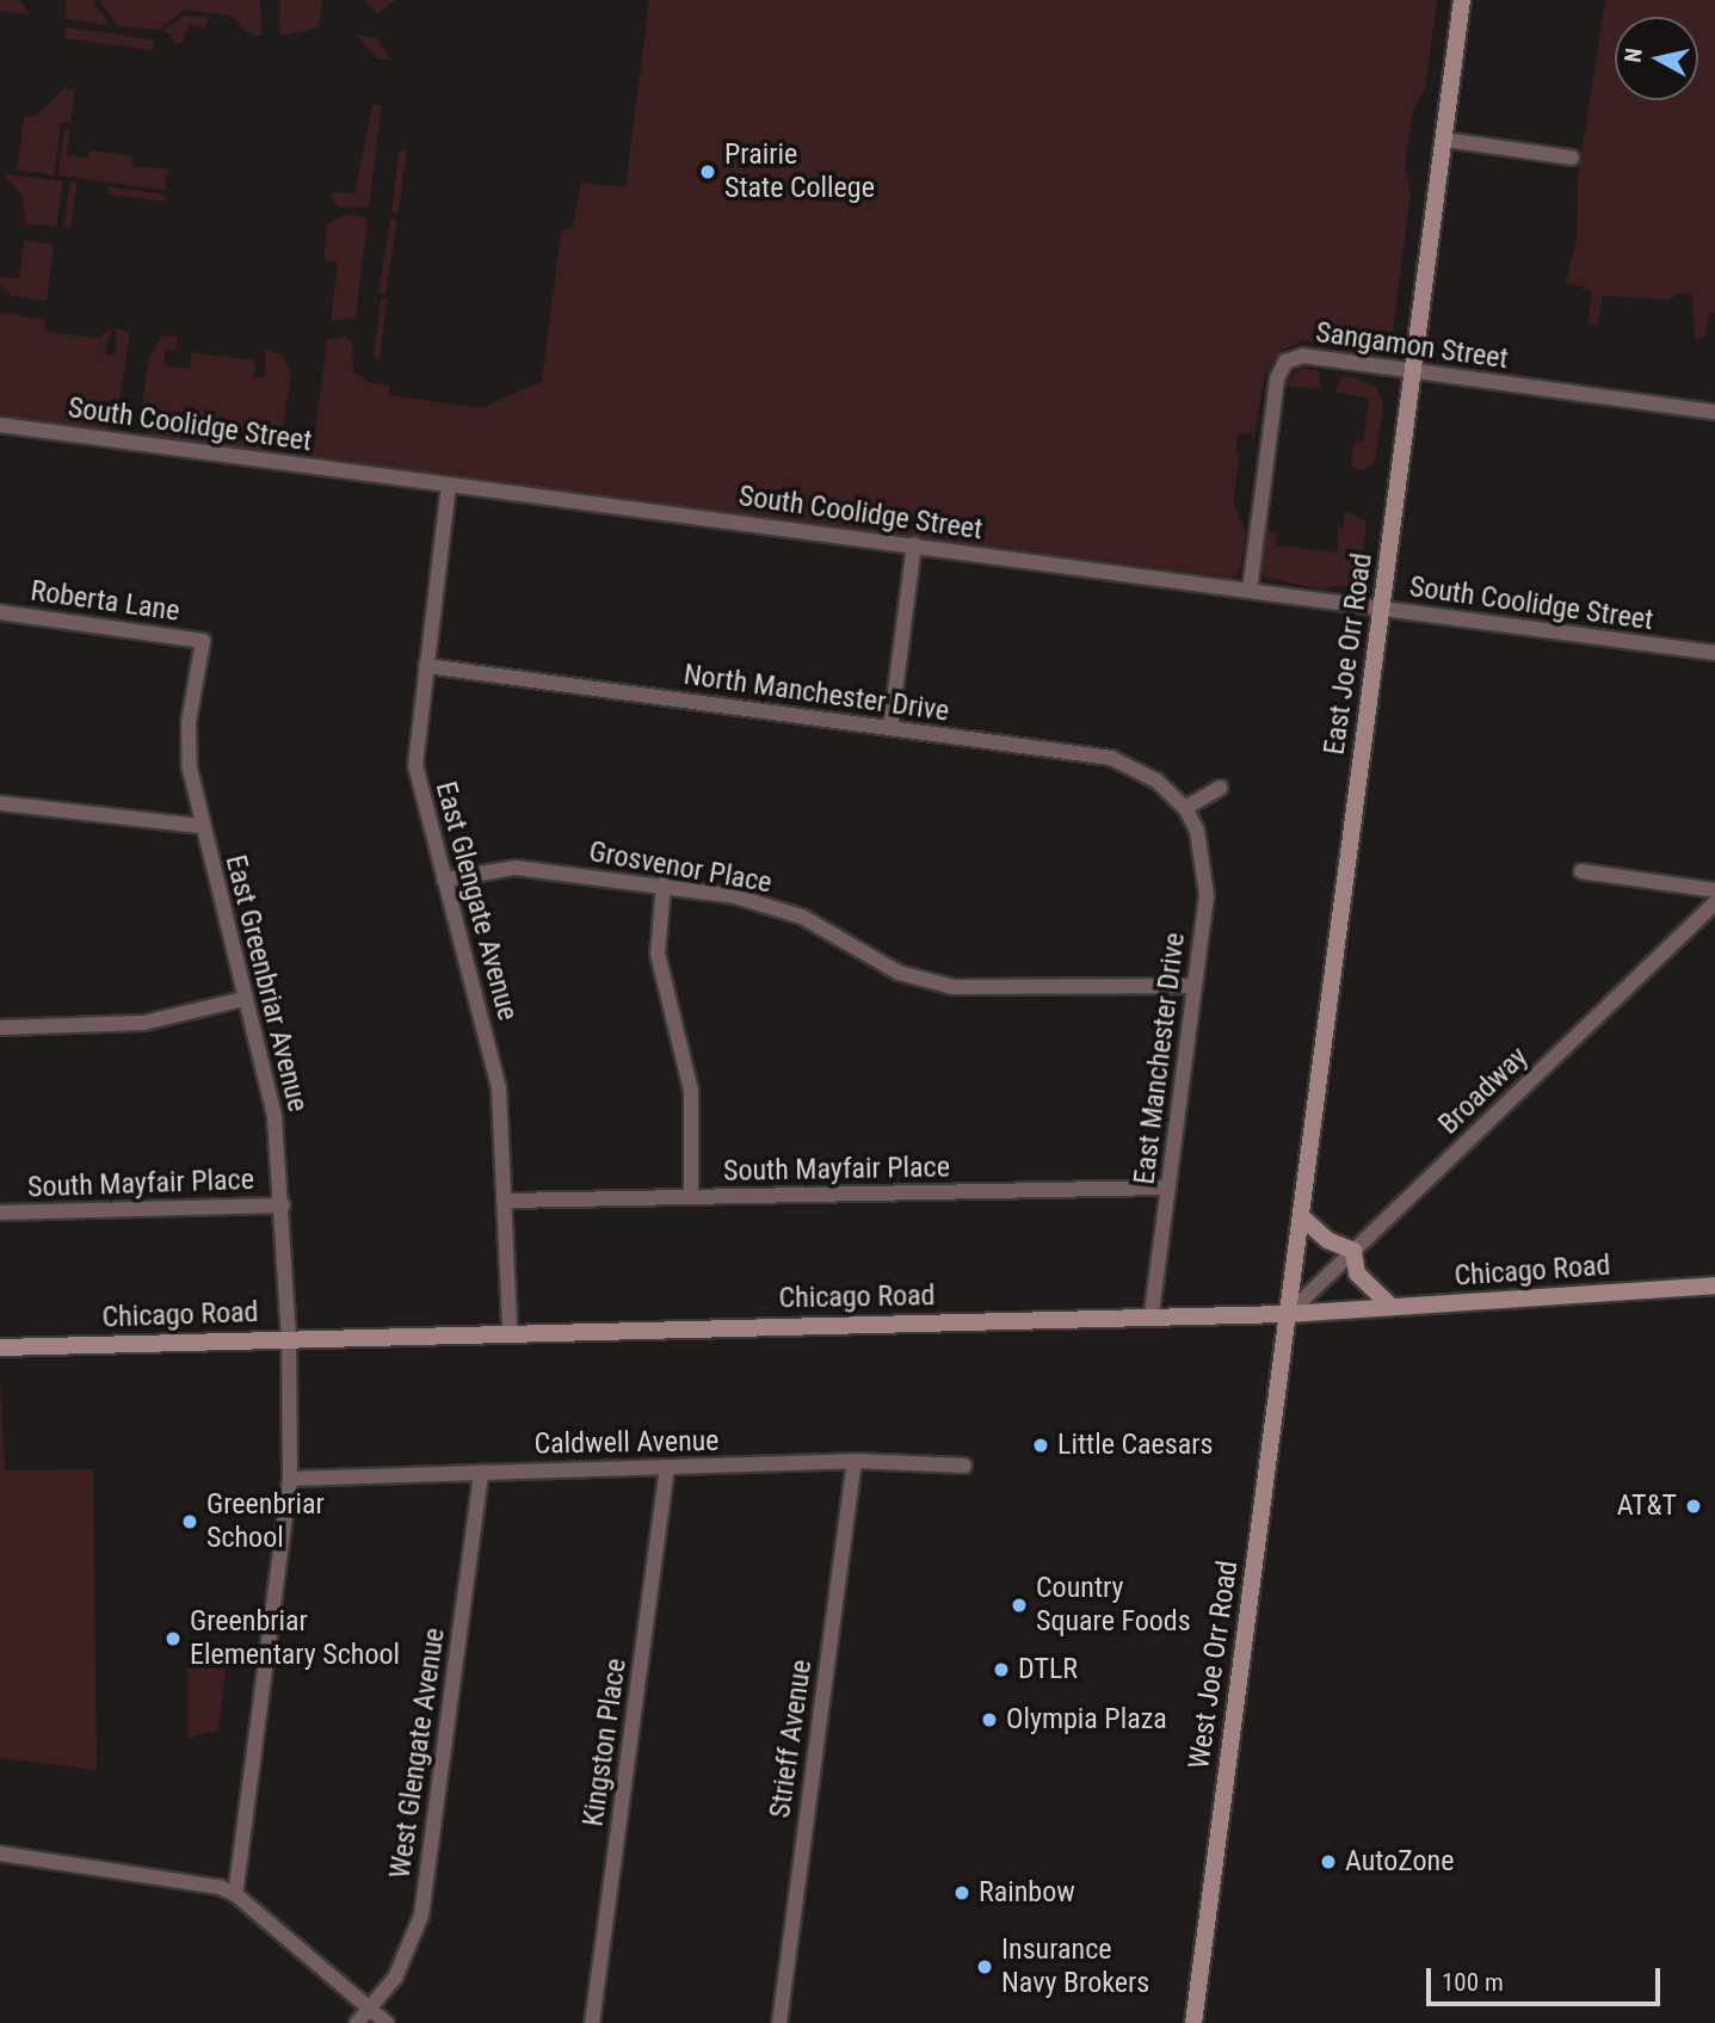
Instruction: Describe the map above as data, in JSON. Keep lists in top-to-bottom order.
{
  "streets": {
    "street": [
      "Sangamon Street",
      "South Coolidge Street",
      "Roberta Lane",
      "East Joe Orr Road",
      "North Manchester Drive",
      "Grosvenor Place",
      "East Glengate Avenue",
      "East Greenbriar Avenue",
      "East Manchester Drive",
      "Broadway",
      "South Mayfair Place",
      "Chicago Road",
      "Caldwell Avenue",
      "West Joe Orr Road",
      "Strieff Avenue",
      "Kingston Place",
      "West Glengate Avenue"
    ]
  },
  "crossings": [
    ["Sangamon Street", "South Coolidge Street"],
    ["Sangamon Street", "East Joe Orr Road"],
    ["South Coolidge Street", "East Joe Orr Road"],
    ["South Coolidge Street", "East Glengate Avenue"],
    ["Roberta Lane", "East Greenbriar Avenue"],
    ["East Joe Orr Road", "Broadway"],
    ["East Joe Orr Road", "Chicago Road"],
    ["East Joe Orr Road", "West Joe Orr Road"],
    ["North Manchester Drive", "East Glengate Avenue"],
    ["North Manchester Drive", "East Manchester Drive"],
    ["Grosvenor Place", "East Glengate Avenue"],
    ["Grosvenor Place", "East Manchester Drive"],
    ["East Glengate Avenue", "South Mayfair Place"],
    ["East Glengate Avenue", "Chicago Road"],
    ["East Greenbriar Avenue", "South Mayfair Place"],
    ["East Greenbriar Avenue", "Chicago Road"],
    ["East Greenbriar Avenue", "Caldwell Avenue"],
    ["East Manchester Drive", "South Mayfair Place"],
    ["East Manchester Drive", "Chicago Road"],
    ["Broadway", "Chicago Road"],
    ["Broadway", "West Joe Orr Road"],
    ["Chicago Road", "West Joe Orr Road"],
    ["Caldwell Avenue", "Strieff Avenue"],
    ["Caldwell Avenue", "Kingston Place"],
    ["Caldwell Avenue", "West Glengate Avenue"]
  ],
  "places": [
    "Prairie State College",
    "Little Caesars",
    "AT&T",
    "Greenbriar School",
    "Country Square Foods",
    "Greenbriar Elementary School",
    "DTLR",
    "Olympia Plaza",
    "AutoZone",
    "Rainbow",
    "Insurance Navy Brokers"
  ],
  "scale_bar": "100 m",
  "north": "left"
}
